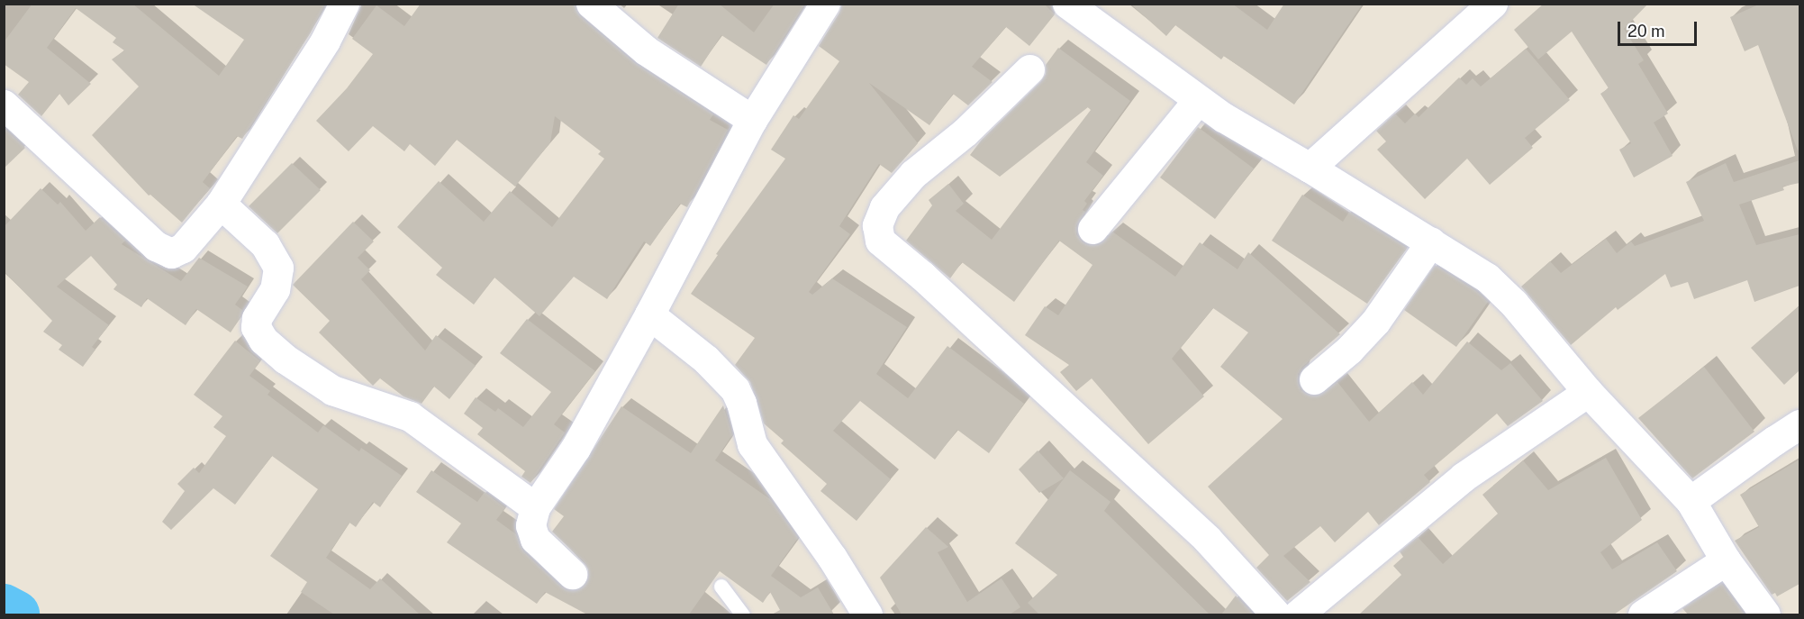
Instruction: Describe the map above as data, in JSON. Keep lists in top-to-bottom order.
{
  "scale_bar": "20 m"
}
